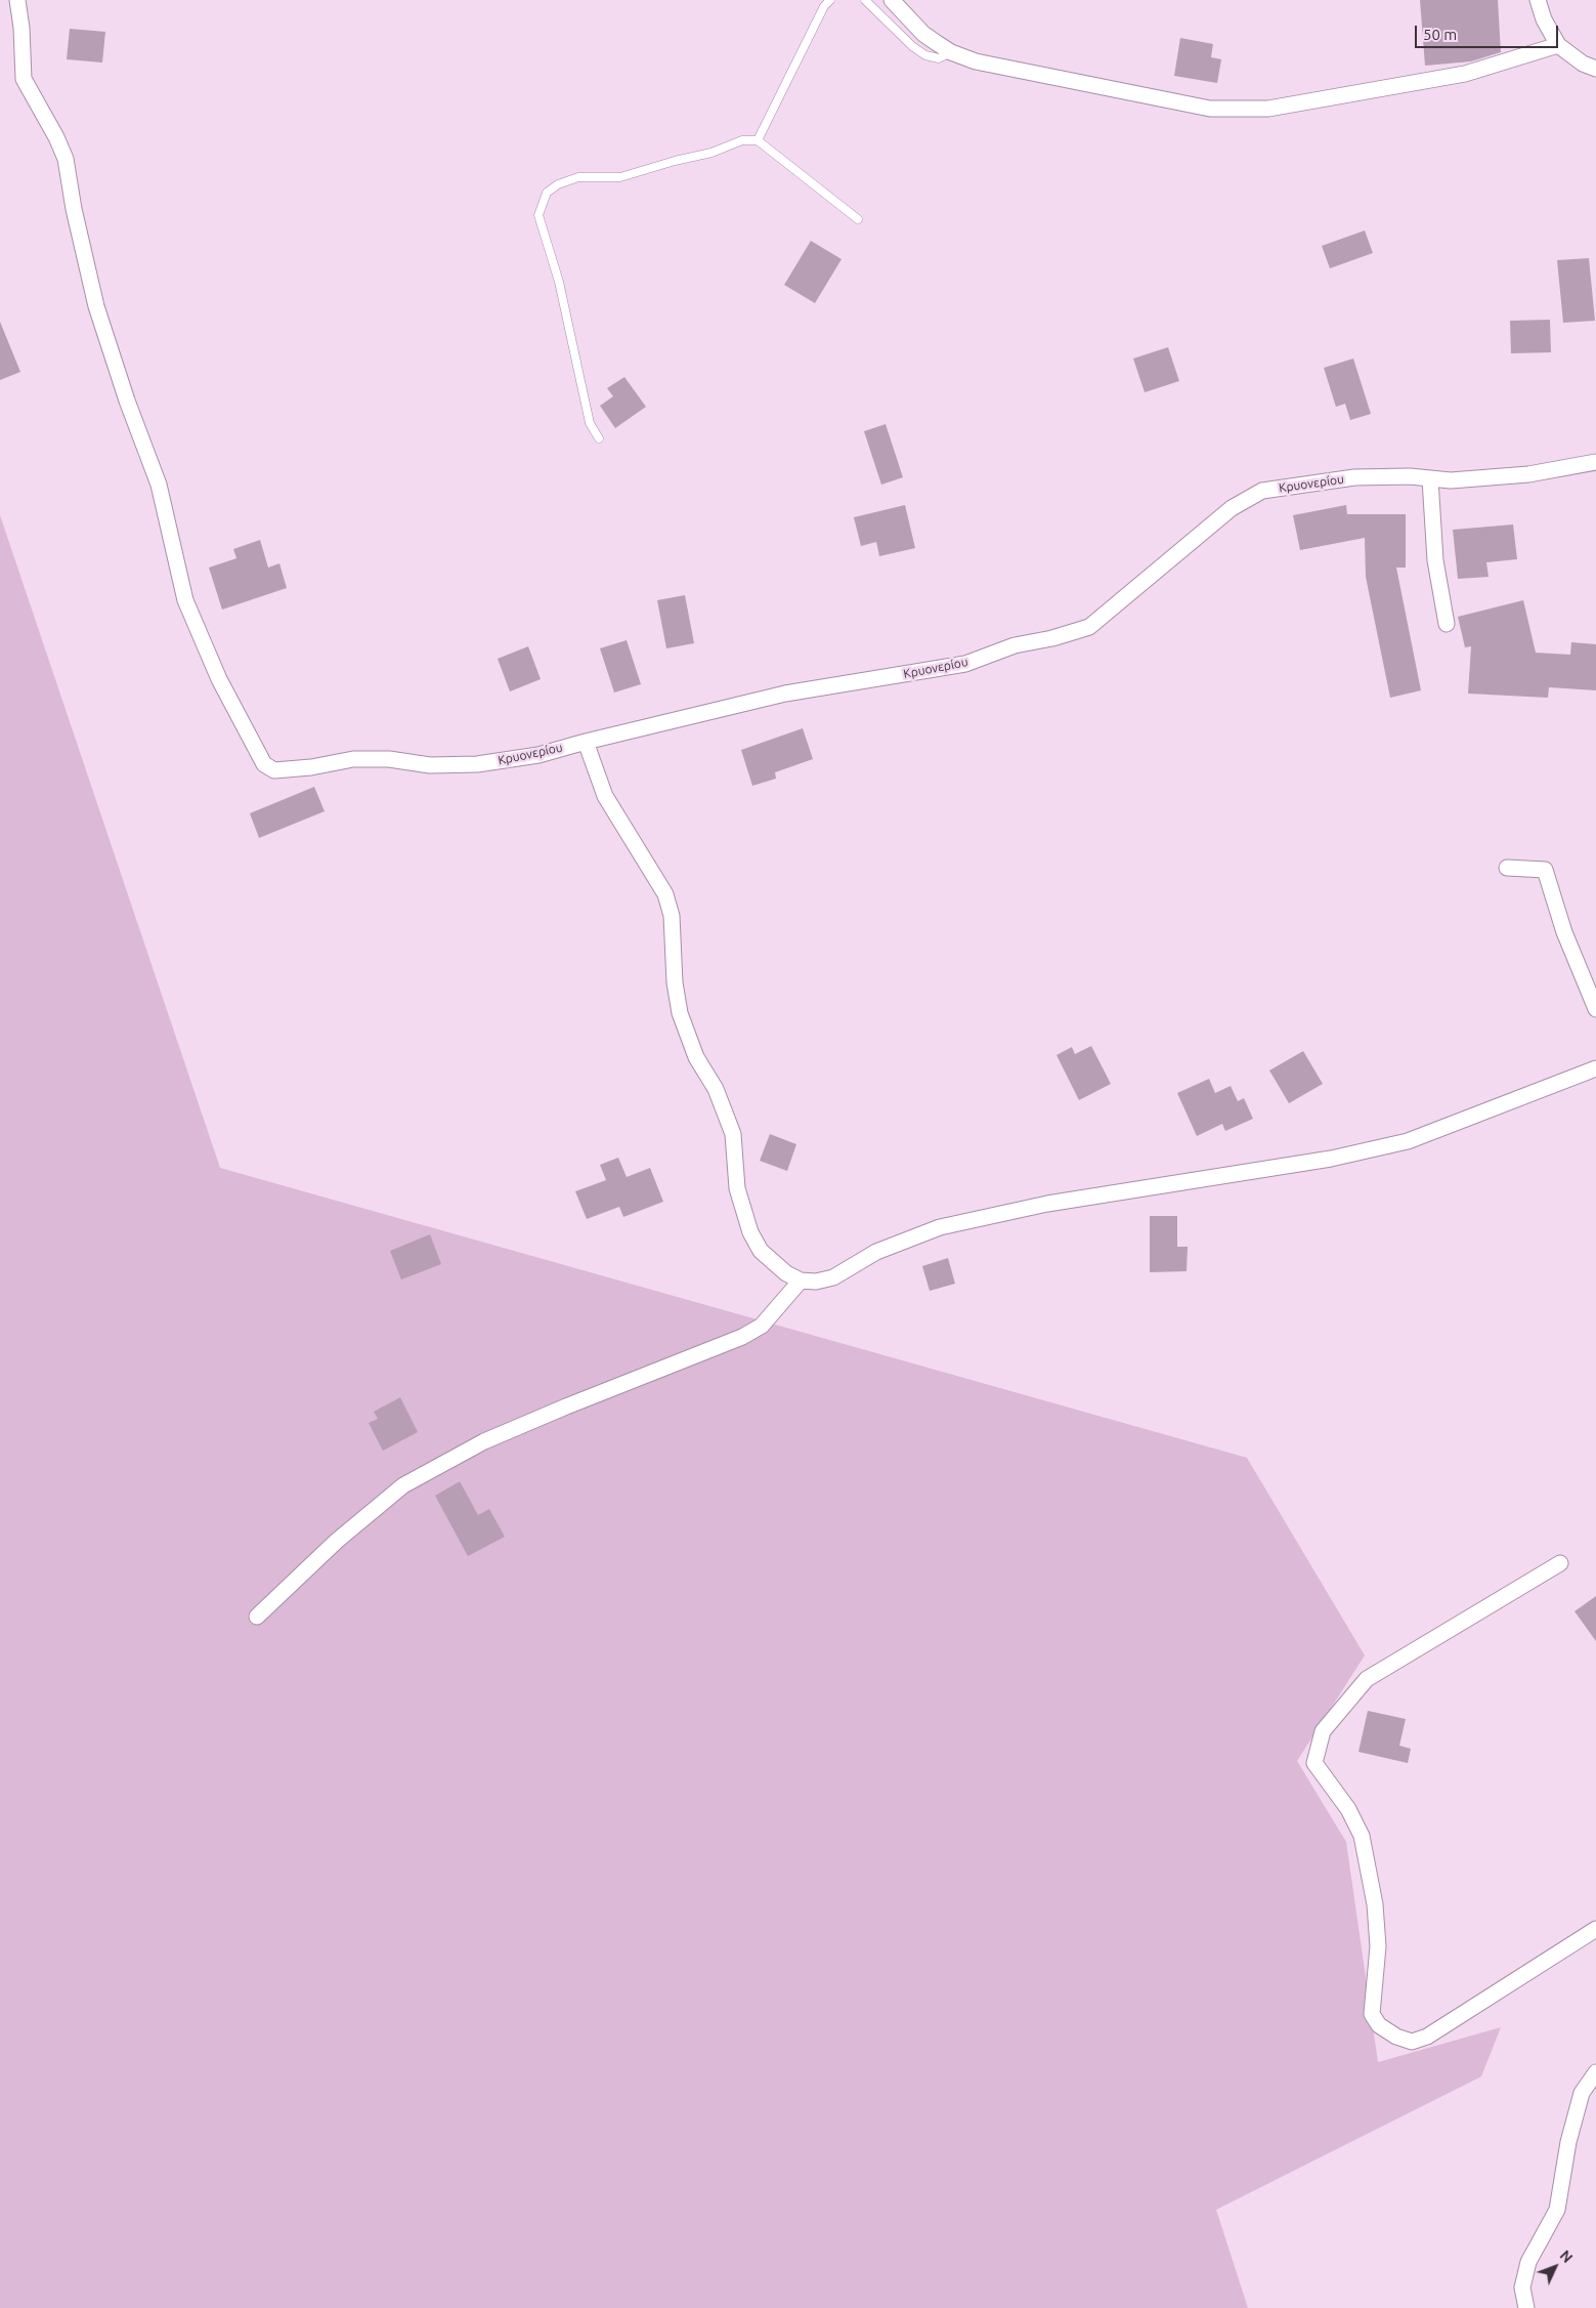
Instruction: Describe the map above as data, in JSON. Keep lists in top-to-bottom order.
{
  "streets": {
    "street": ["Κρυονερίου"]
  },
  "scale_bar": "50 m",
  "north": "top right"
}
